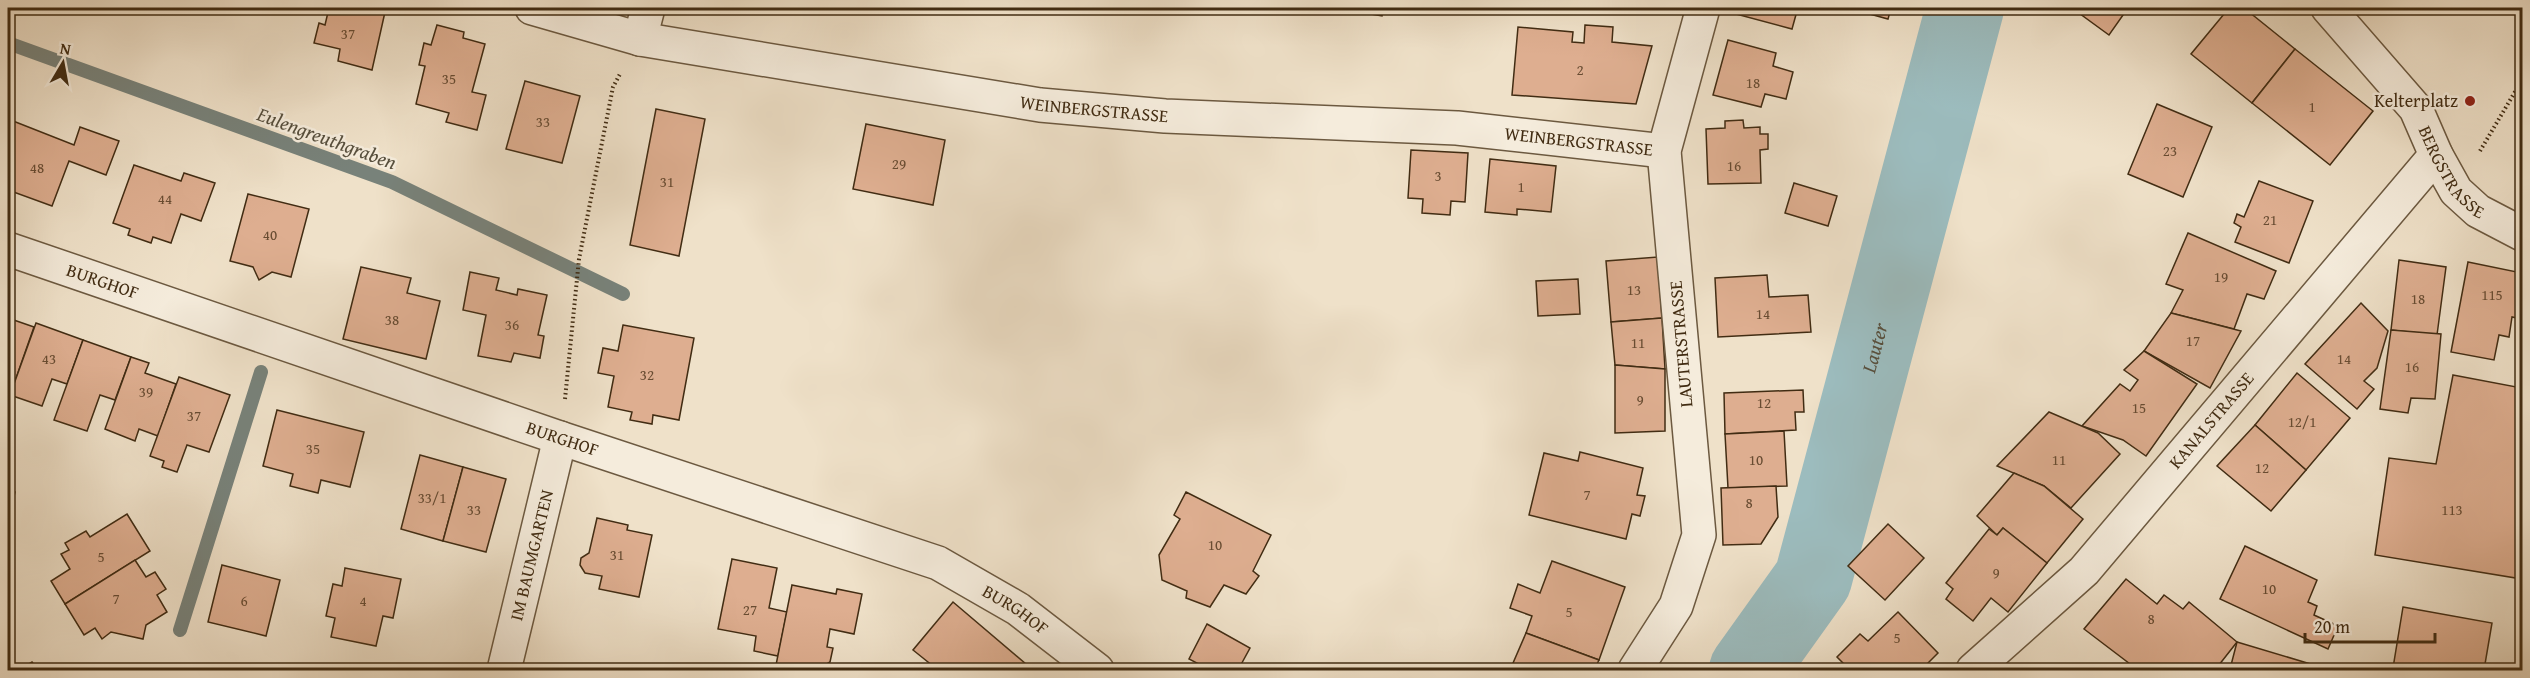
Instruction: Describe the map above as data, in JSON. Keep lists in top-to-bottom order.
{
  "streets": {
    "street": [
      "WEINBERGSTRASSE",
      "BERGSTRASSE",
      "BURGHOF",
      "LAUTERSTRASSE",
      "KANALSTRASSE",
      "IM BAUMGARTEN"
    ]
  },
  "crossings": [
    ["WEINBERGSTRASSE", "LAUTERSTRASSE"],
    ["BERGSTRASSE", "KANALSTRASSE"],
    ["BURGHOF", "IM BAUMGARTEN"]
  ],
  "water": ["Eulengreuthgraben", "Lauter"],
  "places": ["Kelterplatz"],
  "house_numbers": [
    "37",
    "2",
    "35",
    "18",
    "1",
    "33",
    "23",
    "29",
    "16",
    "48",
    "3",
    "31",
    "1",
    "44",
    "21",
    "40",
    "19",
    "13",
    "115",
    "18",
    "14",
    "38",
    "36",
    "17",
    "11",
    "43",
    "14",
    "16",
    "32",
    "39",
    "9",
    "12",
    "15",
    "37",
    "12/1",
    "35",
    "10",
    "11",
    "12",
    "7",
    "33/1",
    "8",
    "33",
    "113",
    "10",
    "31",
    "5",
    "9",
    "10",
    "7",
    "6",
    "4",
    "27",
    "5",
    "8",
    "5"
  ],
  "scale_bar": "20 m",
  "north": "top"
}
